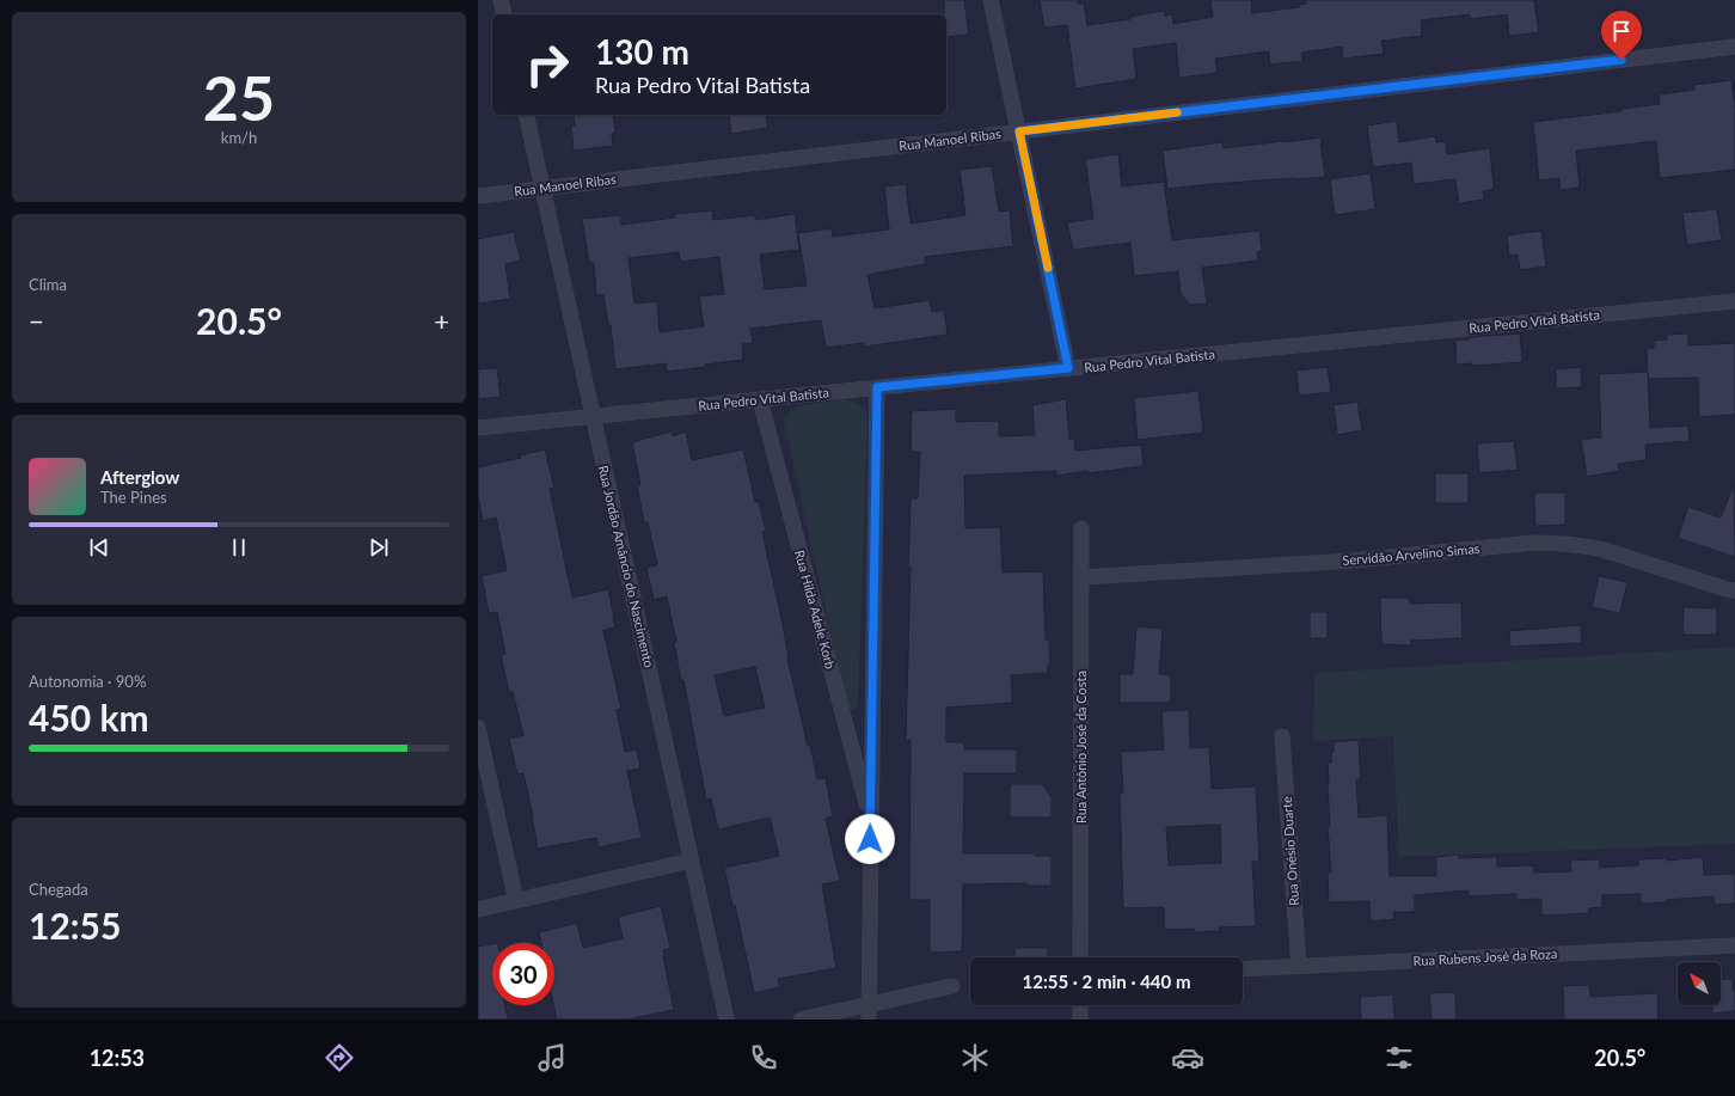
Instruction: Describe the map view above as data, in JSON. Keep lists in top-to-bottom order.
{
  "streets": {
    "street": [
      "Rua Manoel Ribas",
      "Rua Pedro Vital Batista",
      "Servidão Arvelino Simas",
      "Rua Jordão Amâncio do Nascimento",
      "Rua Hilda Adele Korb",
      "Rua Antônio José da Costa",
      "Rua Onésio Duarte",
      "Rua Rubens José da Roza"
    ]
  },
  "crossings": [
    ["Rua Manoel Ribas", "Rua Jordão Amâncio do Nascimento"],
    ["Rua Pedro Vital Batista", "Rua Jordão Amâncio do Nascimento"],
    ["Rua Pedro Vital Batista", "Rua Hilda Adele Korb"],
    ["Servidão Arvelino Simas", "Rua Antônio José da Costa"],
    ["Rua Onésio Duarte", "Rua Rubens José da Roza"]
  ],
  "north": "top left",
  "page": {
    "tile": [
      ["25", "km/h"],
      "Clima",
      ["Autonomia · 90%", "450 km"],
      ["Chegada", "12:55"]
    ],
    "turn": ["130 m", "Rua Pedro Vital Batista"],
    "heat": ["−", "20.5°", "+"],
    "song": ["Afterglow", "The Pines"],
    "limit": "30",
    "trip": "12:55 · 2 min · 440 m",
    "tabs": ["12:53", "20.5°"]
  }
}
